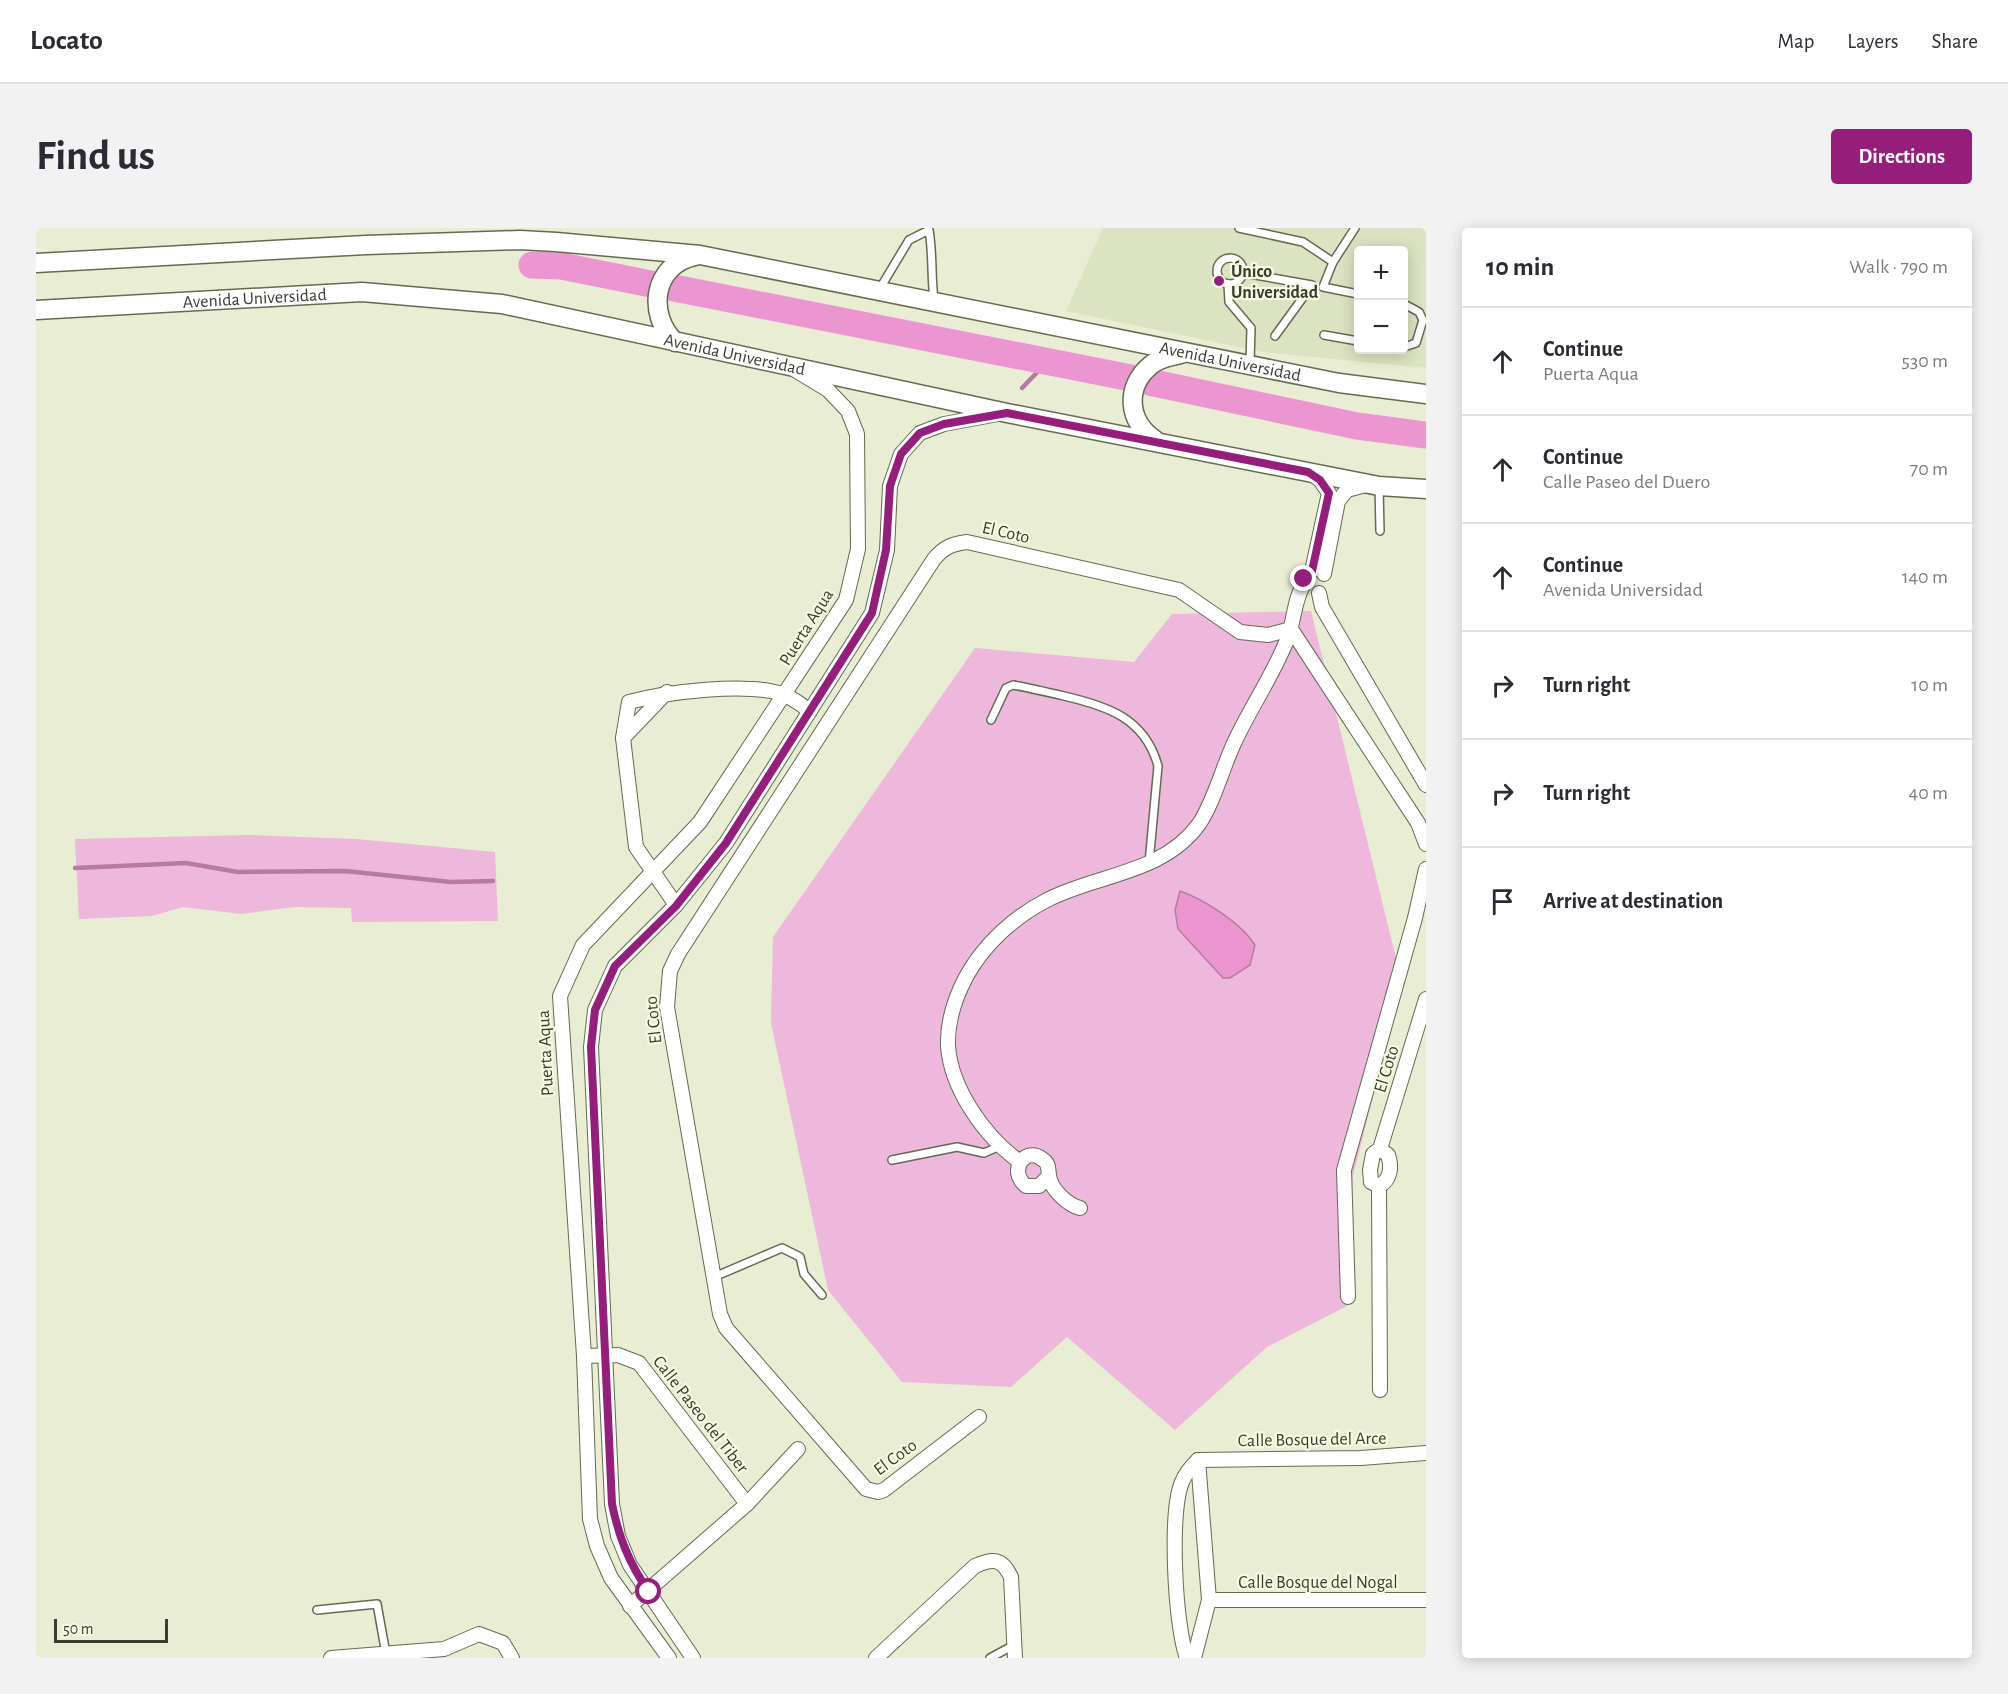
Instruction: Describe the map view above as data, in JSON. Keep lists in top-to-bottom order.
{
  "streets": {
    "main road": ["Avenida Universidad"],
    "street": [
      "El Coto",
      "Puerta Aqua",
      "Calle Paseo del Tiber",
      "Calle Bosque del Arce",
      "Calle Bosque del Nogal"
    ]
  },
  "crossings": [
    ["Avenida Universidad", "Puerta Aqua"],
    ["Puerta Aqua", "Calle Paseo del Tiber"]
  ],
  "places": ["Único Universidad"],
  "scale_bar": "50 m",
  "page": {
    "header": "Locato",
    "nav": ["Map", "Layers", "Share"],
    "buttons": "Directions",
    "title": "Find us",
    "heading": ["10 min", "Walk · 790 m"],
    "map_buttons": ["+", "−"],
    "list": [
      ["Continue", "Puerta Aqua", "530 m"],
      ["Continue", "Calle Paseo del Duero", "70 m"],
      ["Continue", "Avenida Universidad", "140 m"],
      ["Turn right", "10 m"],
      ["Turn right", "40 m"],
      "Arrive at destination"
    ],
    "scale": "50 m"
  }
}
